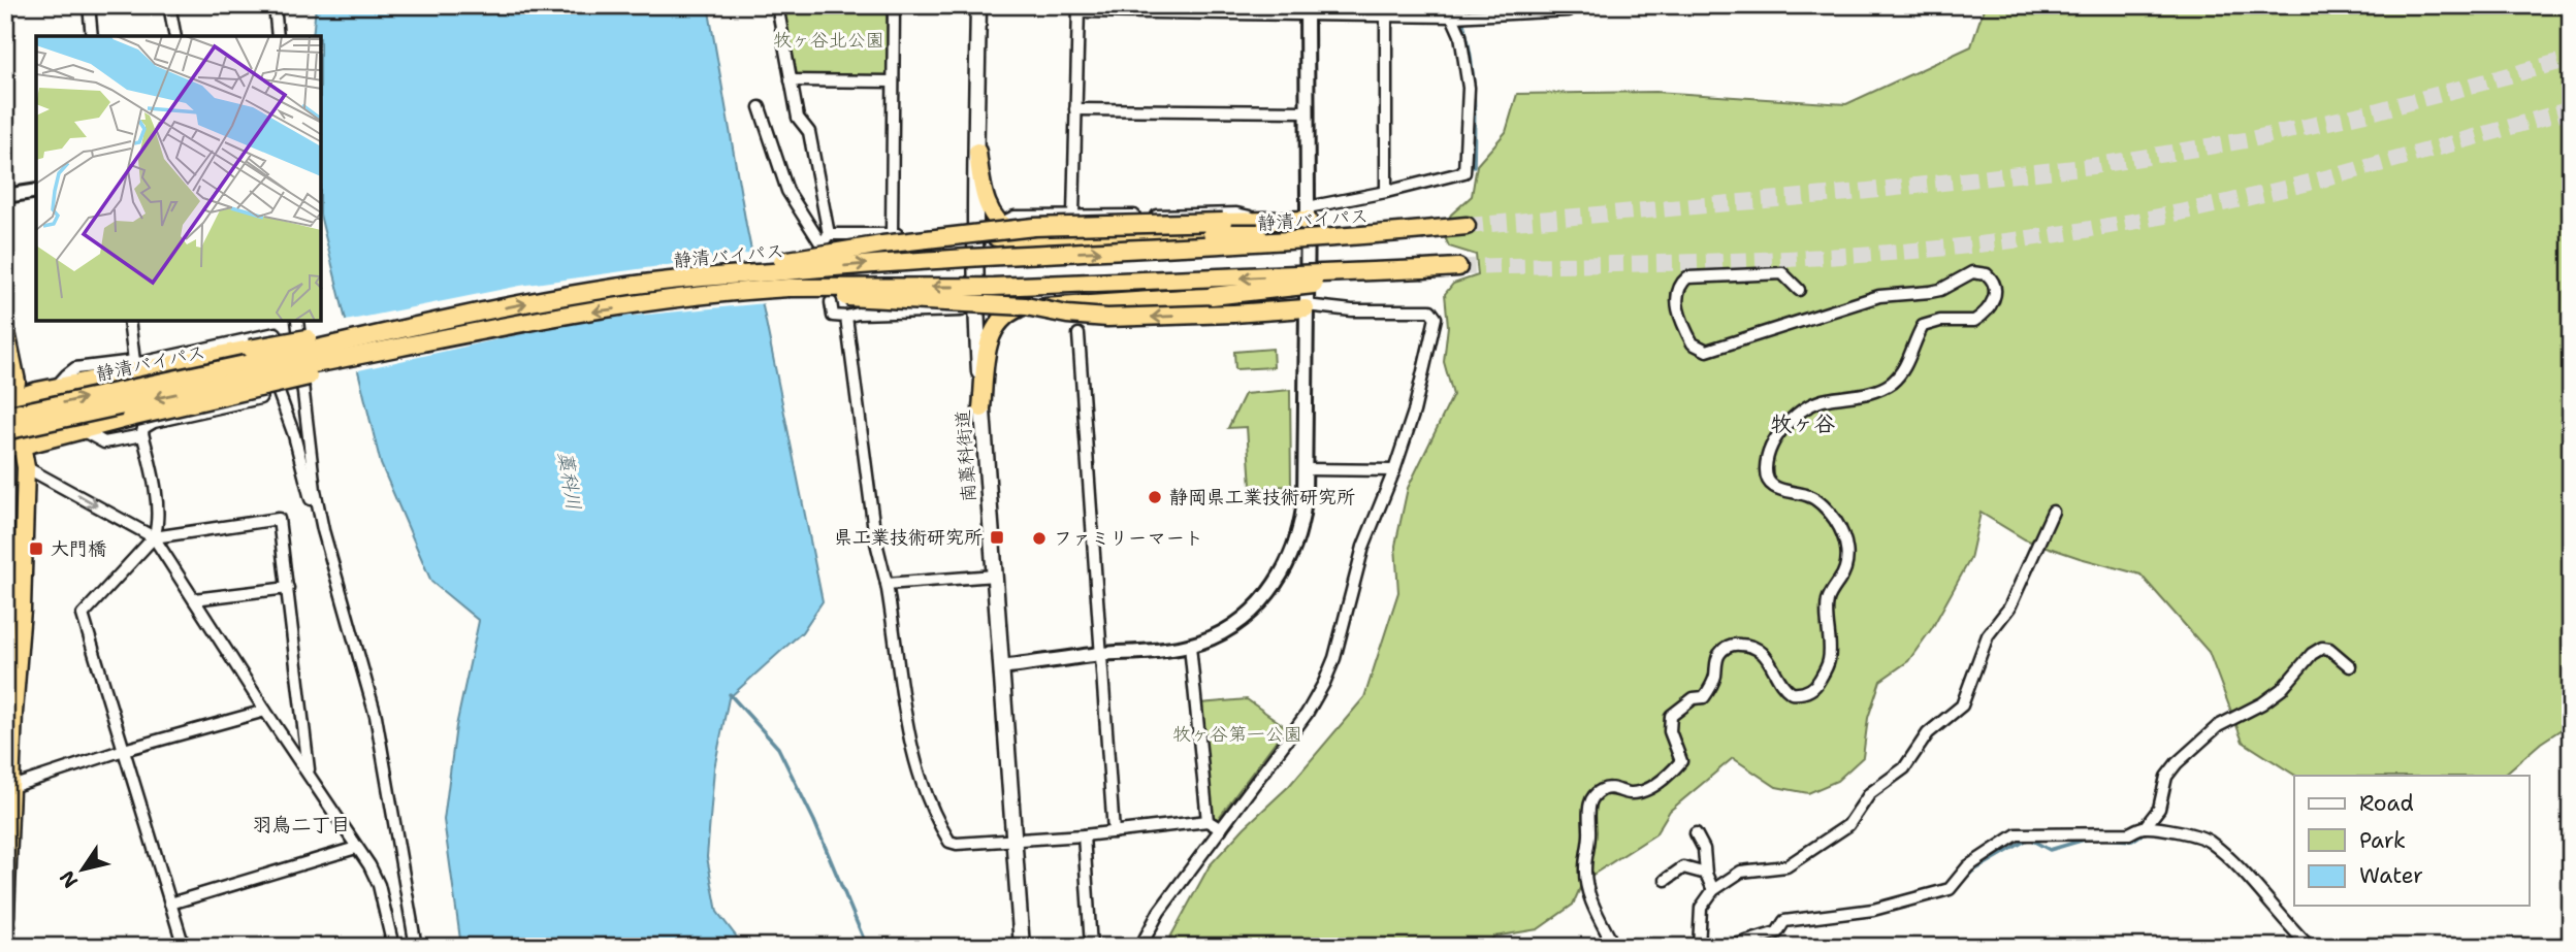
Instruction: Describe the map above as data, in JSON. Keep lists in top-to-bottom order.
{
  "streets": {
    "highway": ["静清バイパス"],
    "main road": ["南藁科街道"]
  },
  "districts": ["牧ヶ谷", "羽鳥二丁目"],
  "water": ["藁科川"],
  "parks": ["牧ヶ谷北公園", "牧ヶ谷第一公園"],
  "places": {
    "other": ["静岡県工業技術研究所", "ファミリーマート"],
    "transit": ["県工業技術研究所", "大門橋"]
  },
  "legend": ["Road", "Park", "Water"],
  "north": "bottom left"
}
